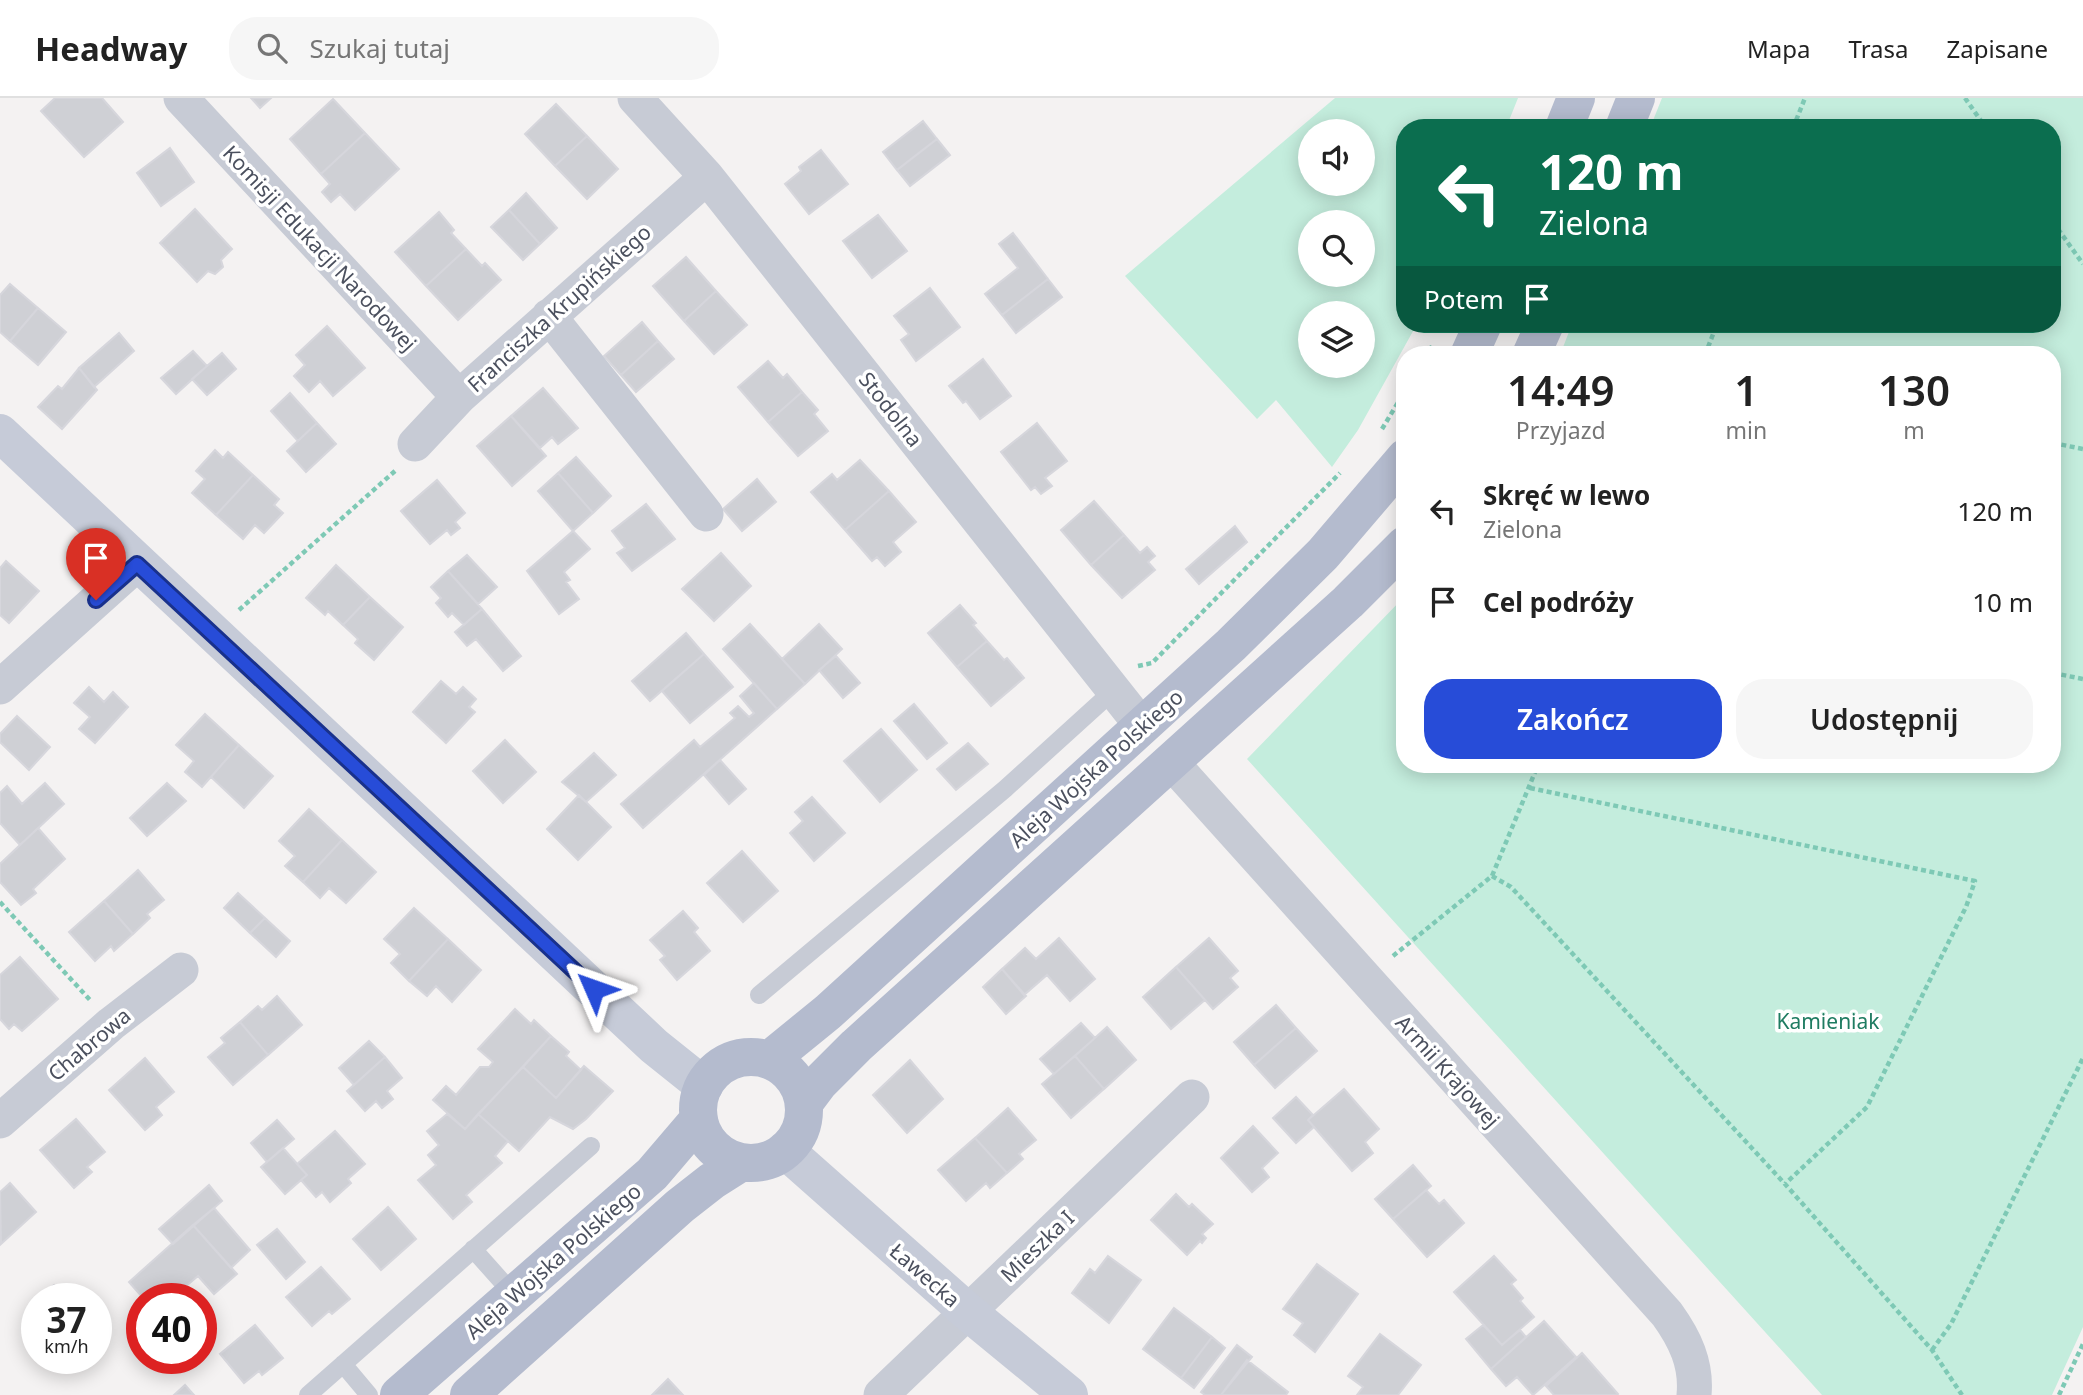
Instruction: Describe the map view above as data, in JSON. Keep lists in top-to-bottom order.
{
  "streets": {
    "main road": ["Aleja Wojska Polskiego"],
    "street": [
      "Komisji Edukacji Narodowej",
      "Franciszka Krupińskiego",
      "Stodolna",
      "Chabrowa",
      "Armii Krajowej",
      "Mieszka I",
      "Ławecka"
    ]
  },
  "crossings": [
    ["Komisji Edukacji Narodowej", "Franciszka Krupińskiego"],
    ["Franciszka Krupińskiego", "Stodolna"],
    ["Stodolna", "Aleja Wojska Polskiego"],
    ["Aleja Wojska Polskiego", "Ławecka"],
    ["Mieszka I", "Ławecka"]
  ],
  "parks": ["Kamieniak"],
  "page": {
    "header": "Headway",
    "search": "Szukaj tutaj",
    "nav": ["Mapa", "Trasa", "Zapisane"],
    "turn": ["120 m", "Zielona"],
    "then": "Potem",
    "eta": [
      "14:49",
      "Przyjazd",
      "1",
      "min",
      "130",
      "m"
    ],
    "list": [
      {
        "name": "Skręć w lewo",
        "note": "Zielona",
        "value": "120 m"
      },
      {
        "name": "Cel podróży",
        "value": "10 m"
      }
    ],
    "buttons": ["Zakończ", "Udostępnij"],
    "speed": "37 km/h",
    "limit": "40"
  }
}
